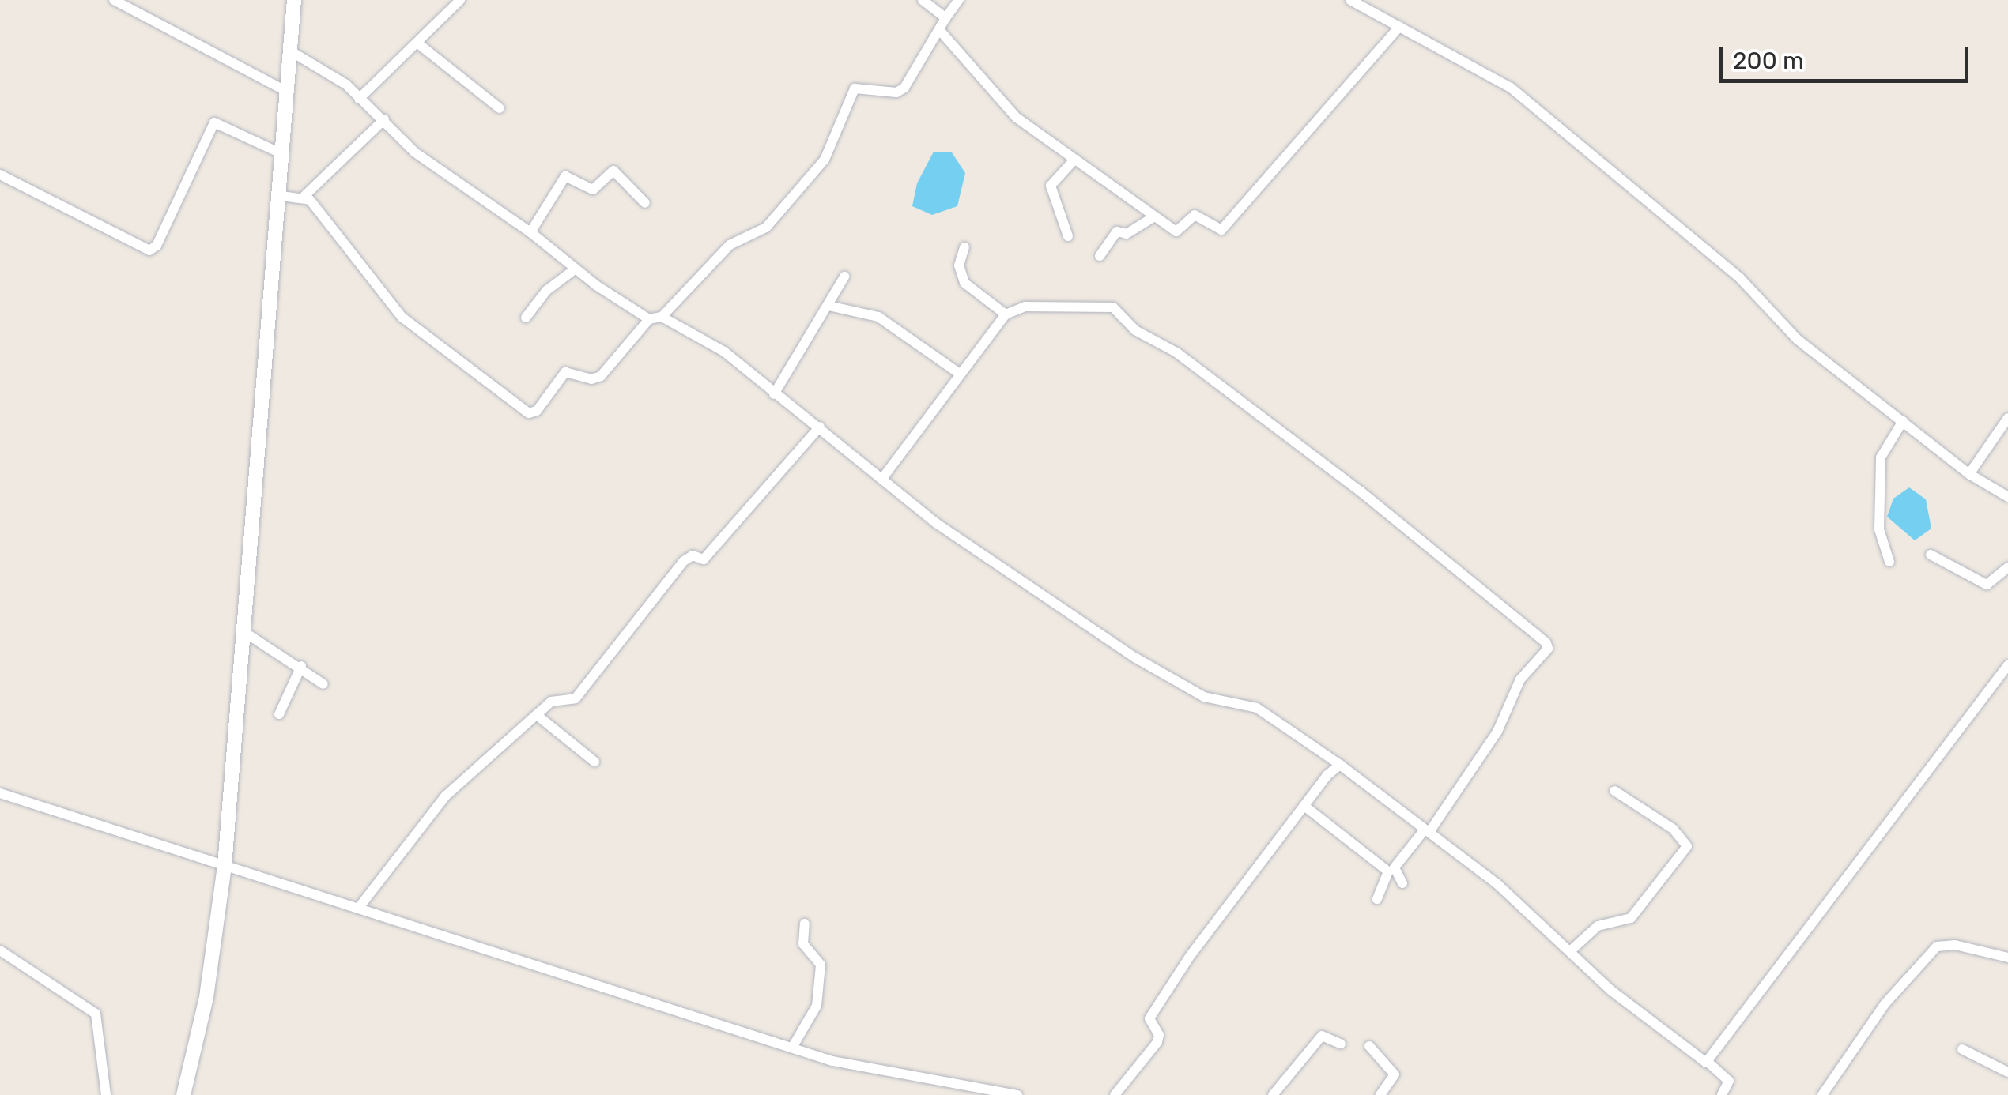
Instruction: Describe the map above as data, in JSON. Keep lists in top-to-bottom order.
{
  "scale_bar": "200 m"
}
